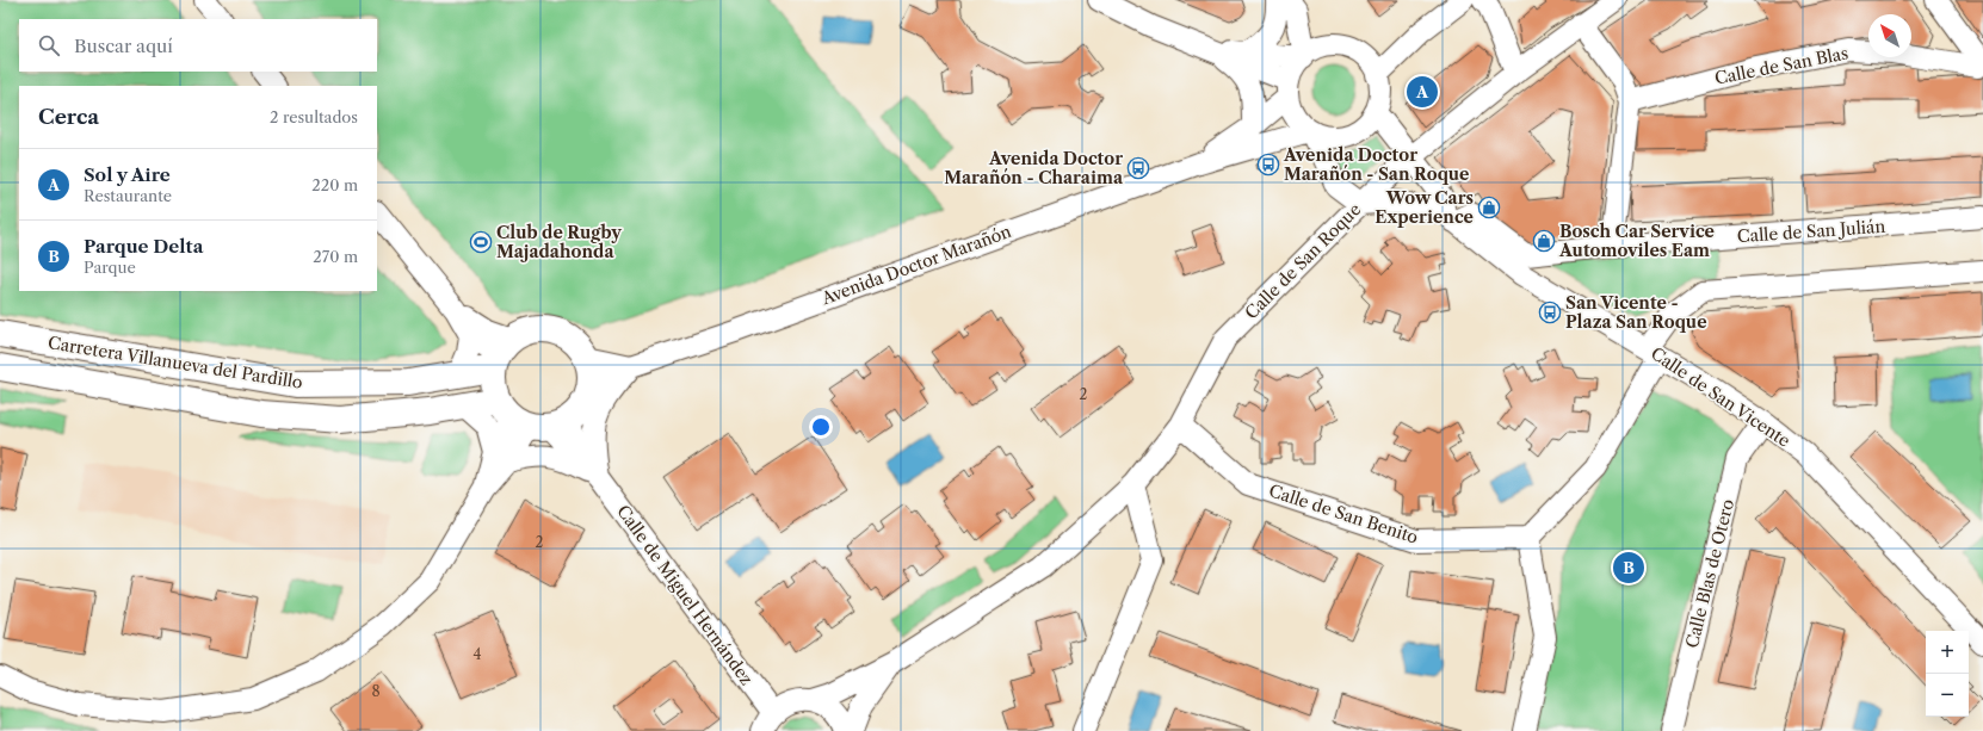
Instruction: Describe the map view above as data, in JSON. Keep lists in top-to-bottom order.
{
  "streets": {
    "street": [
      "Calle de San Blas",
      "Calle de San Julián",
      "Calle de San Roque",
      "Avenida Doctor Marañón",
      "Carretera Villanueva del Pardillo",
      "Calle de San Vicente",
      "Calle de San Benito",
      "Calle Blas de Otero",
      "Calle de Miguel Hernández"
    ]
  },
  "crossings": [
    ["Calle de San Julián", "Calle de San Vicente"],
    ["Calle de San Roque", "Calle de San Vicente"],
    ["Calle de San Roque", "Calle de San Benito"],
    ["Calle de San Roque", "Calle de Miguel Hernández"],
    ["Avenida Doctor Marañón", "Carretera Villanueva del Pardillo"],
    ["Avenida Doctor Marañón", "Calle de Miguel Hernández"],
    ["Carretera Villanueva del Pardillo", "Calle de Miguel Hernández"],
    ["Calle de San Vicente", "Calle Blas de Otero"]
  ],
  "places": {
    "bus stop": ["Avenida Doctor Marañón - San Roque", "Avenida Doctor Marañón - Charaima", "San Vicente - Plaza San Roque"],
    "shop": ["Wow Cars Experience", "Bosch Car Service Automoviles Eam"],
    "sports": ["Club de Rugby Majadahonda"]
  },
  "house_numbers": [
    "2",
    "2",
    "4",
    "8"
  ],
  "north": "top left",
  "page": {
    "search": "Buscar aquí",
    "pins": ["A", "B"],
    "heading": ["Cerca", "2 resultados"],
    "list": [
      {
        "mark": "A",
        "name": "Sol y Aire",
        "note": "Restaurante",
        "value": "220 m"
      },
      {
        "mark": "B",
        "name": "Parque Delta",
        "note": "Parque",
        "value": "270 m"
      }
    ],
    "map_buttons": ["+", "−"]
  }
}
